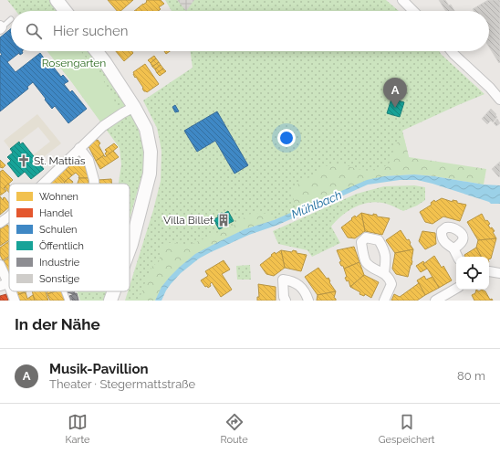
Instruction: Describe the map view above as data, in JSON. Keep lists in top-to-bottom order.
{
  "water": ["Mühlbach"],
  "parks": ["Rosengarten"],
  "places": {
    "church": ["St. Mattias"],
    "building": ["Villa Billet"]
  },
  "legend": [
    "Wohnen",
    "Handel",
    "Schulen",
    "Öffentlich",
    "Industrie",
    "Sonstige"
  ],
  "page": {
    "search": "Hier suchen",
    "pins": "A",
    "heading": "In der Nähe",
    "list": [
      {
        "mark": "A",
        "name": "Musik-Pavillion",
        "note": "Theater · Stegermattstraße",
        "value": "80 m"
      }
    ],
    "nav": ["Karte", "Route", "Gespeichert"]
  }
}
